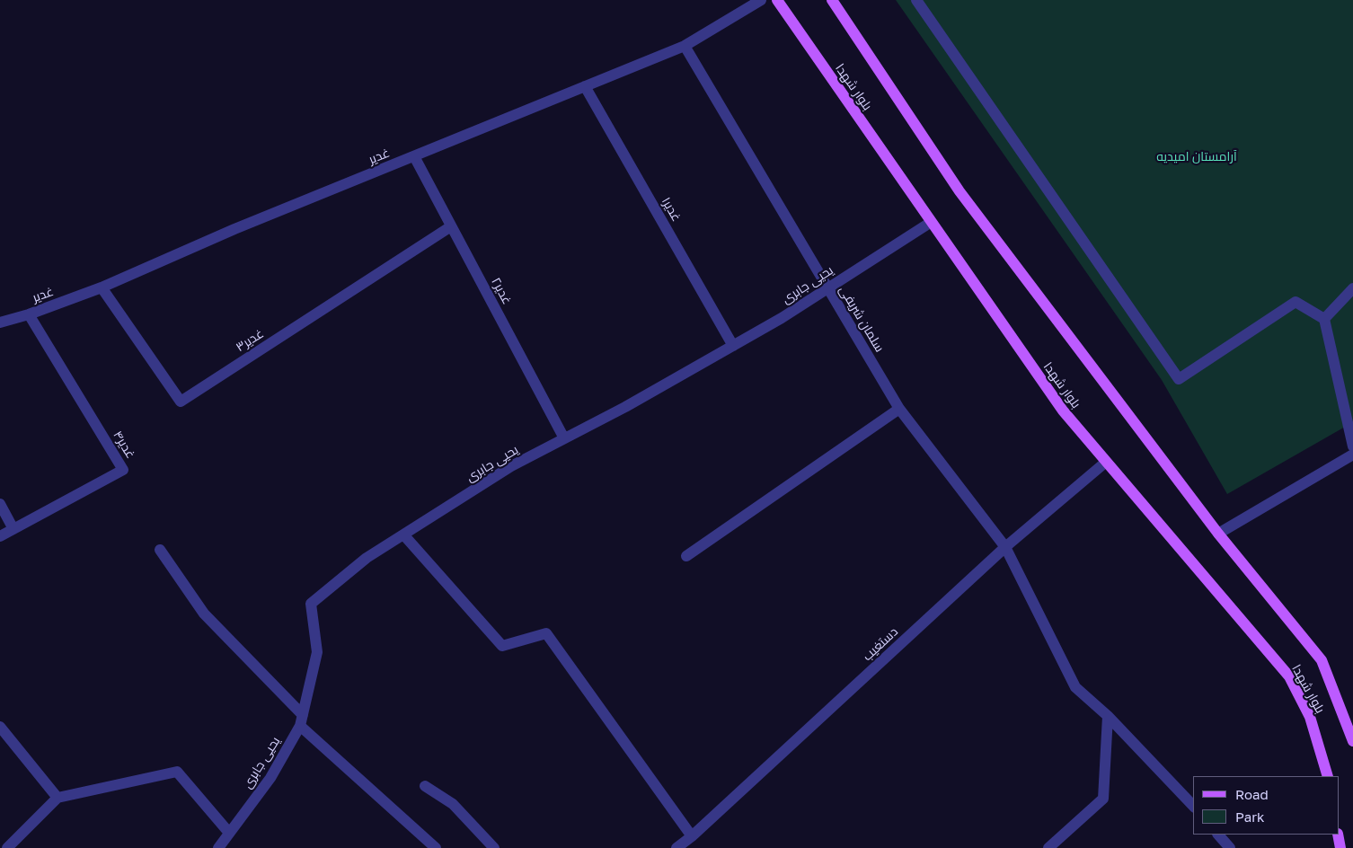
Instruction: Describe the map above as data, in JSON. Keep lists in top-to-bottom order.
{
  "streets": {
    "main road": ["بلوار شهدا"],
    "street": [
      "غدیر",
      "غدیر۱",
      "یحیی جابری",
      "غدیر۲",
      "سلمان شریفی",
      "غدیر۳",
      "غدیر۴",
      "دستغیب"
    ]
  },
  "crossings": [
    ["بلوار شهدا", "یحیی جابری"],
    ["بلوار شهدا", "دستغیب"],
    ["غدیر", "غدیر۱"],
    ["غدیر", "غدیر۲"],
    ["غدیر", "سلمان شریفی"],
    ["غدیر", "غدیر۳"],
    ["غدیر", "غدیر۴"],
    ["غدیر۱", "یحیی جابری"],
    ["یحیی جابری", "غدیر۲"],
    ["یحیی جابری", "سلمان شریفی"],
    ["غدیر۲", "غدیر۳"],
    ["سلمان شریفی", "دستغیب"]
  ],
  "parks": ["آرامستان امیدیه"],
  "legend": ["Road", "Park"]
}
